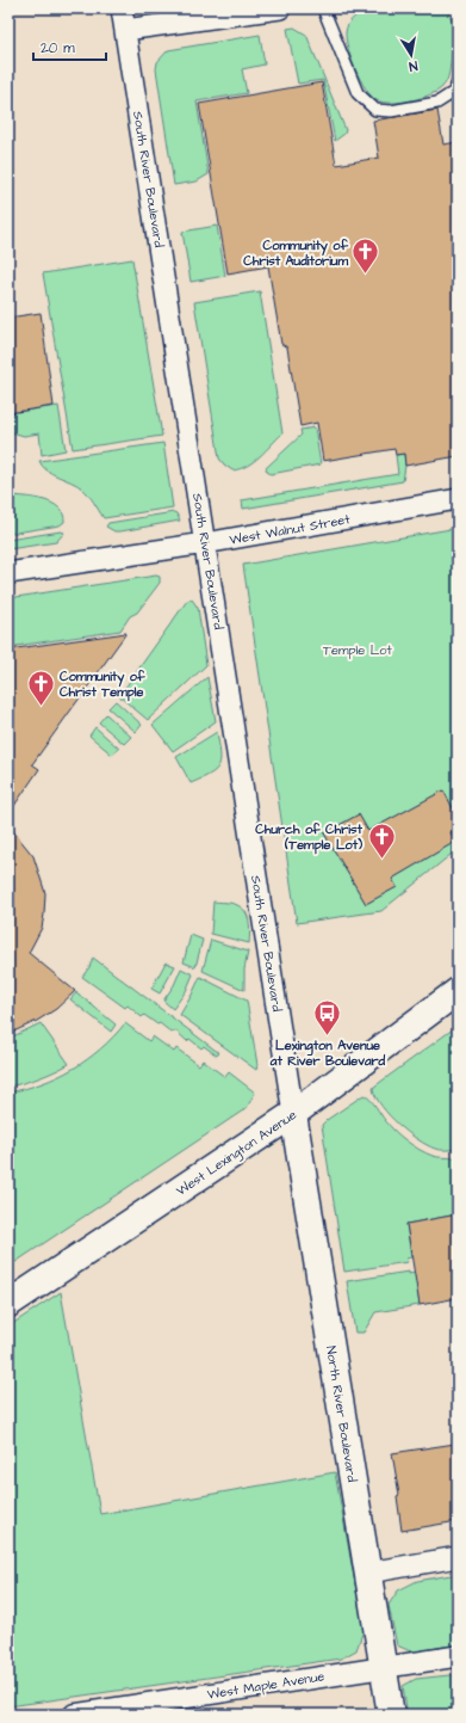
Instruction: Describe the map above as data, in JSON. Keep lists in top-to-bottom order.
{
  "streets": {
    "main road": ["West Lexington Avenue", "North River Boulevard"],
    "street": ["South River Boulevard", "West Walnut Street", "West Maple Avenue"]
  },
  "crossings": [
    ["South River Boulevard", "West Walnut Street"],
    ["South River Boulevard", "West Lexington Avenue"],
    ["South River Boulevard", "North River Boulevard"],
    ["West Lexington Avenue", "North River Boulevard"],
    ["North River Boulevard", "West Maple Avenue"]
  ],
  "parks": ["Temple Lot"],
  "places": {
    "church": ["Community of Christ Auditorium", "Community of Christ Temple", "Church of Christ (Temple Lot)"],
    "bus stop": ["Lexington Avenue at River Boulevard"]
  },
  "scale_bar": "20 m",
  "north": "bottom"
}
